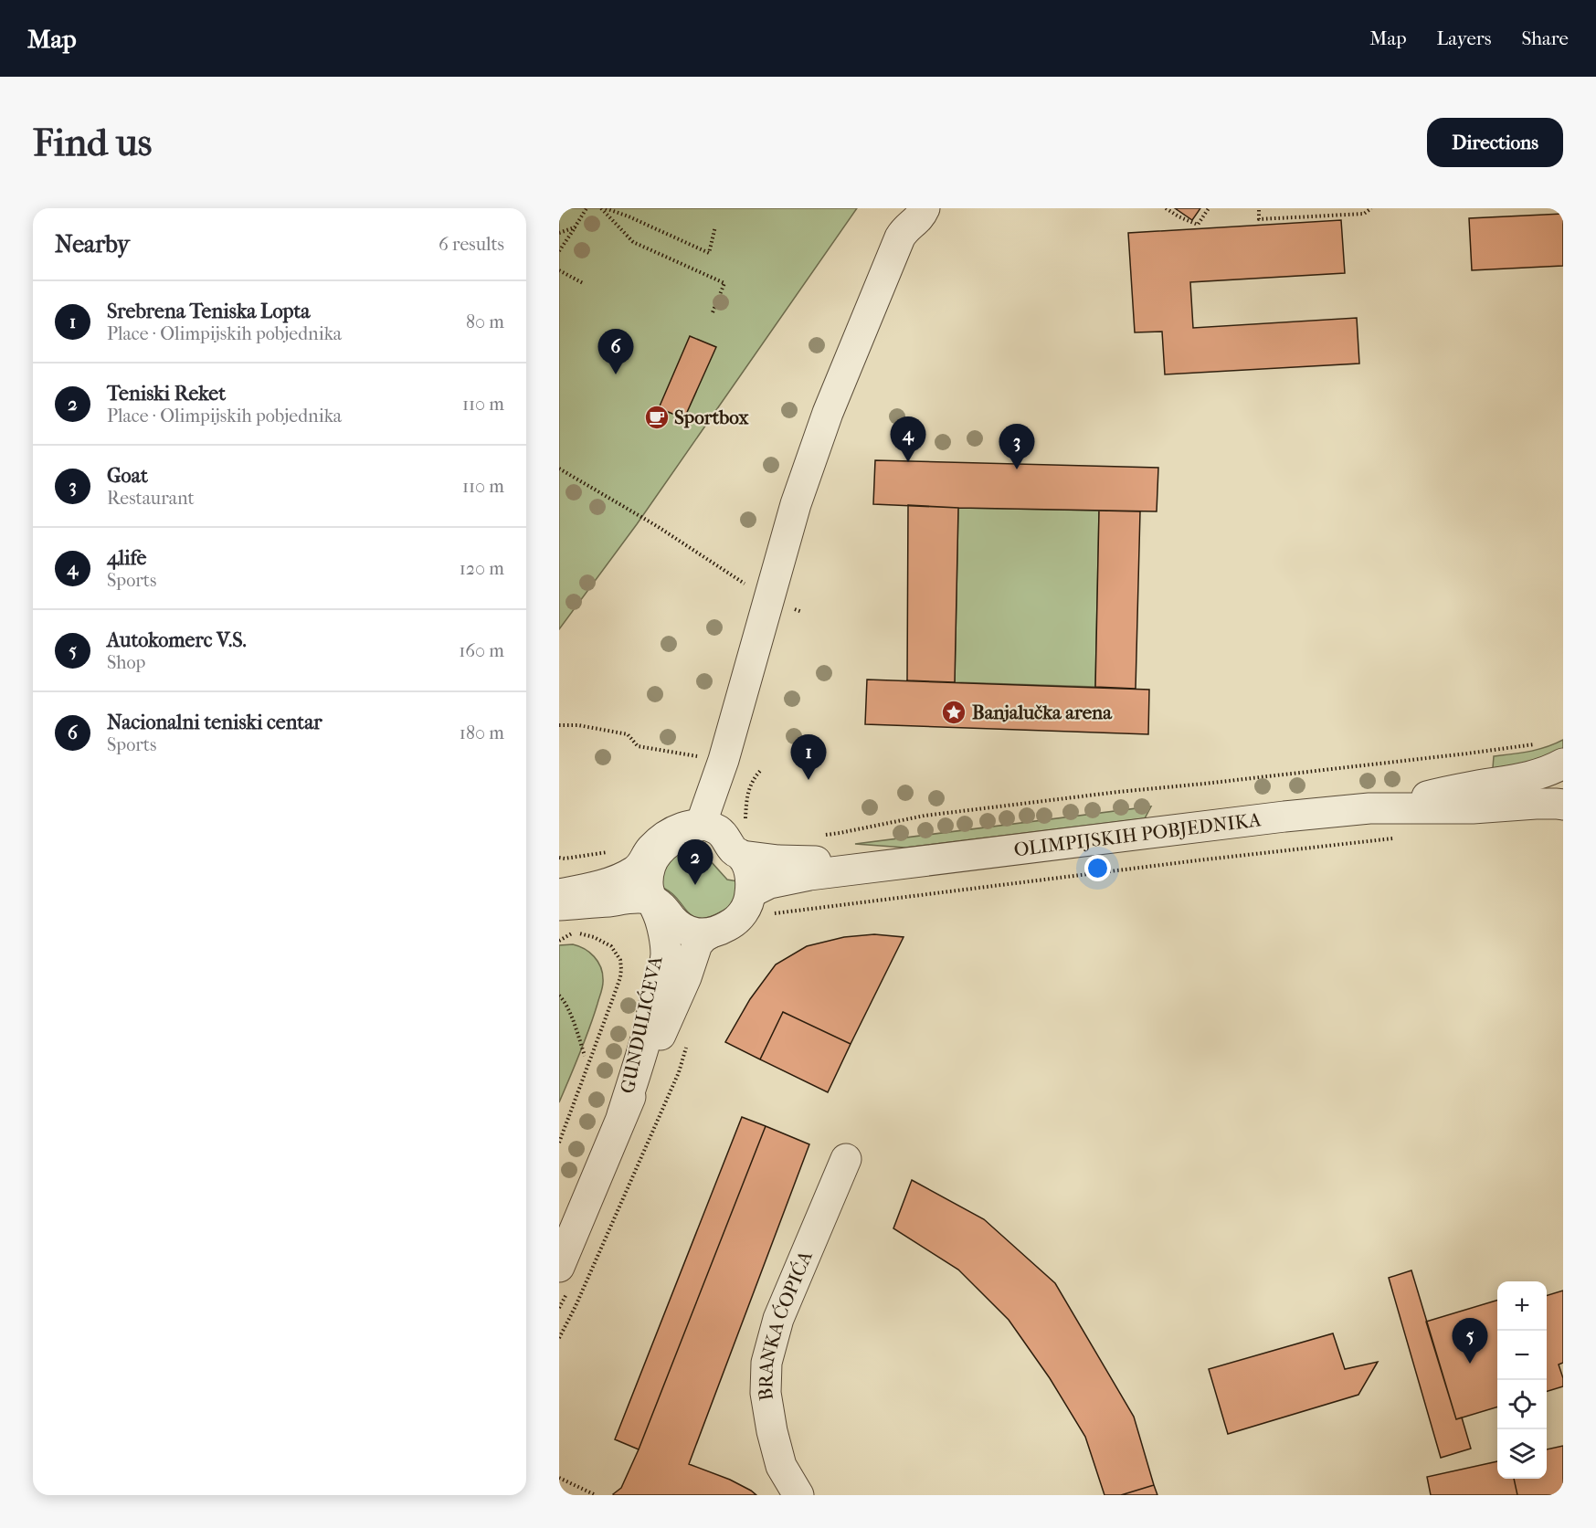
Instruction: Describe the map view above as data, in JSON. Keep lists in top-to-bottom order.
{
  "streets": {
    "street": ["OLIMPIJSKIH POBJEDNIKA", "GUNDULIĆEVA", "BRANKA ĆOPIĆA"]
  },
  "crossings": [
    ["OLIMPIJSKIH POBJEDNIKA", "GUNDULIĆEVA"]
  ],
  "places": {
    "cafe": ["Sportbox"],
    "place": ["Banjalučka arena"]
  },
  "page": {
    "header": "Map",
    "nav": ["Map", "Layers", "Share"],
    "buttons": "Directions",
    "title": "Find us",
    "heading": ["Nearby", "6 results"],
    "list": [
      {
        "mark": "1",
        "name": "Srebrena Teniska Lopta",
        "note": "Place · Olimpijskih pobjednika",
        "value": "80 m"
      },
      {
        "mark": "2",
        "name": "Teniski Reket",
        "note": "Place · Olimpijskih pobjednika",
        "value": "110 m"
      },
      {
        "mark": "3",
        "name": "Goat",
        "note": "Restaurant",
        "value": "110 m"
      },
      {
        "mark": "4",
        "name": "4life",
        "note": "Sports",
        "value": "120 m"
      },
      {
        "mark": "5",
        "name": "Autokomerc V.S.",
        "note": "Shop",
        "value": "160 m"
      },
      {
        "mark": "6",
        "name": "Nacionalni teniski centar",
        "note": "Sports",
        "value": "180 m"
      }
    ],
    "pins": [
      "6",
      "4",
      "3",
      "1",
      "2",
      "5"
    ],
    "map_buttons": ["+", "−"]
  }
}
